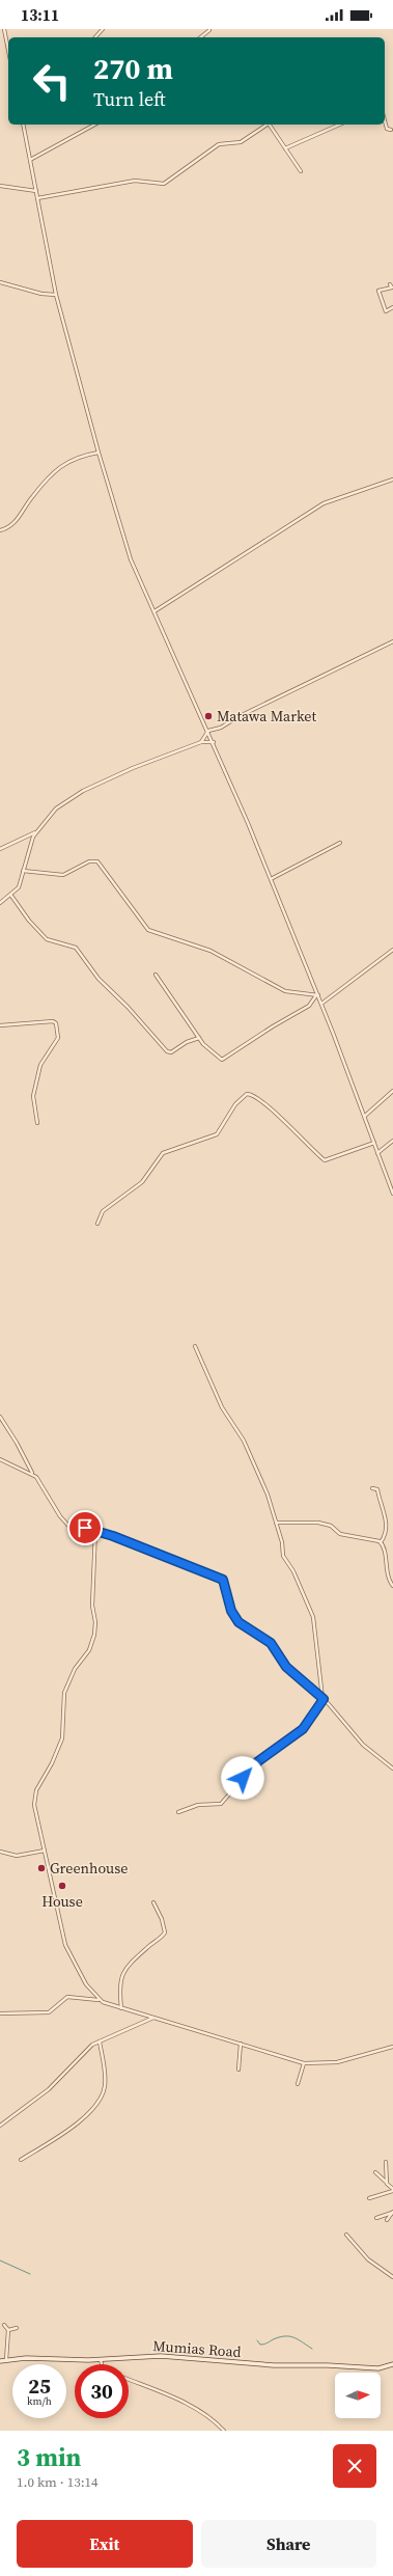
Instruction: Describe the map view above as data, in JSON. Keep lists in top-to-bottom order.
{
  "streets": {
    "street": ["Mumias Road"]
  },
  "places": ["Matawa Market", "Greenhouse", "House"],
  "north": "right",
  "page": {
    "status": "13:11",
    "turn": ["270 m", "Turn left"],
    "speed": "25 km/h",
    "limit": "30",
    "heading": ["3 min", "1.0 km · 13:14"],
    "buttons": ["Exit", "Share"]
  }
}
